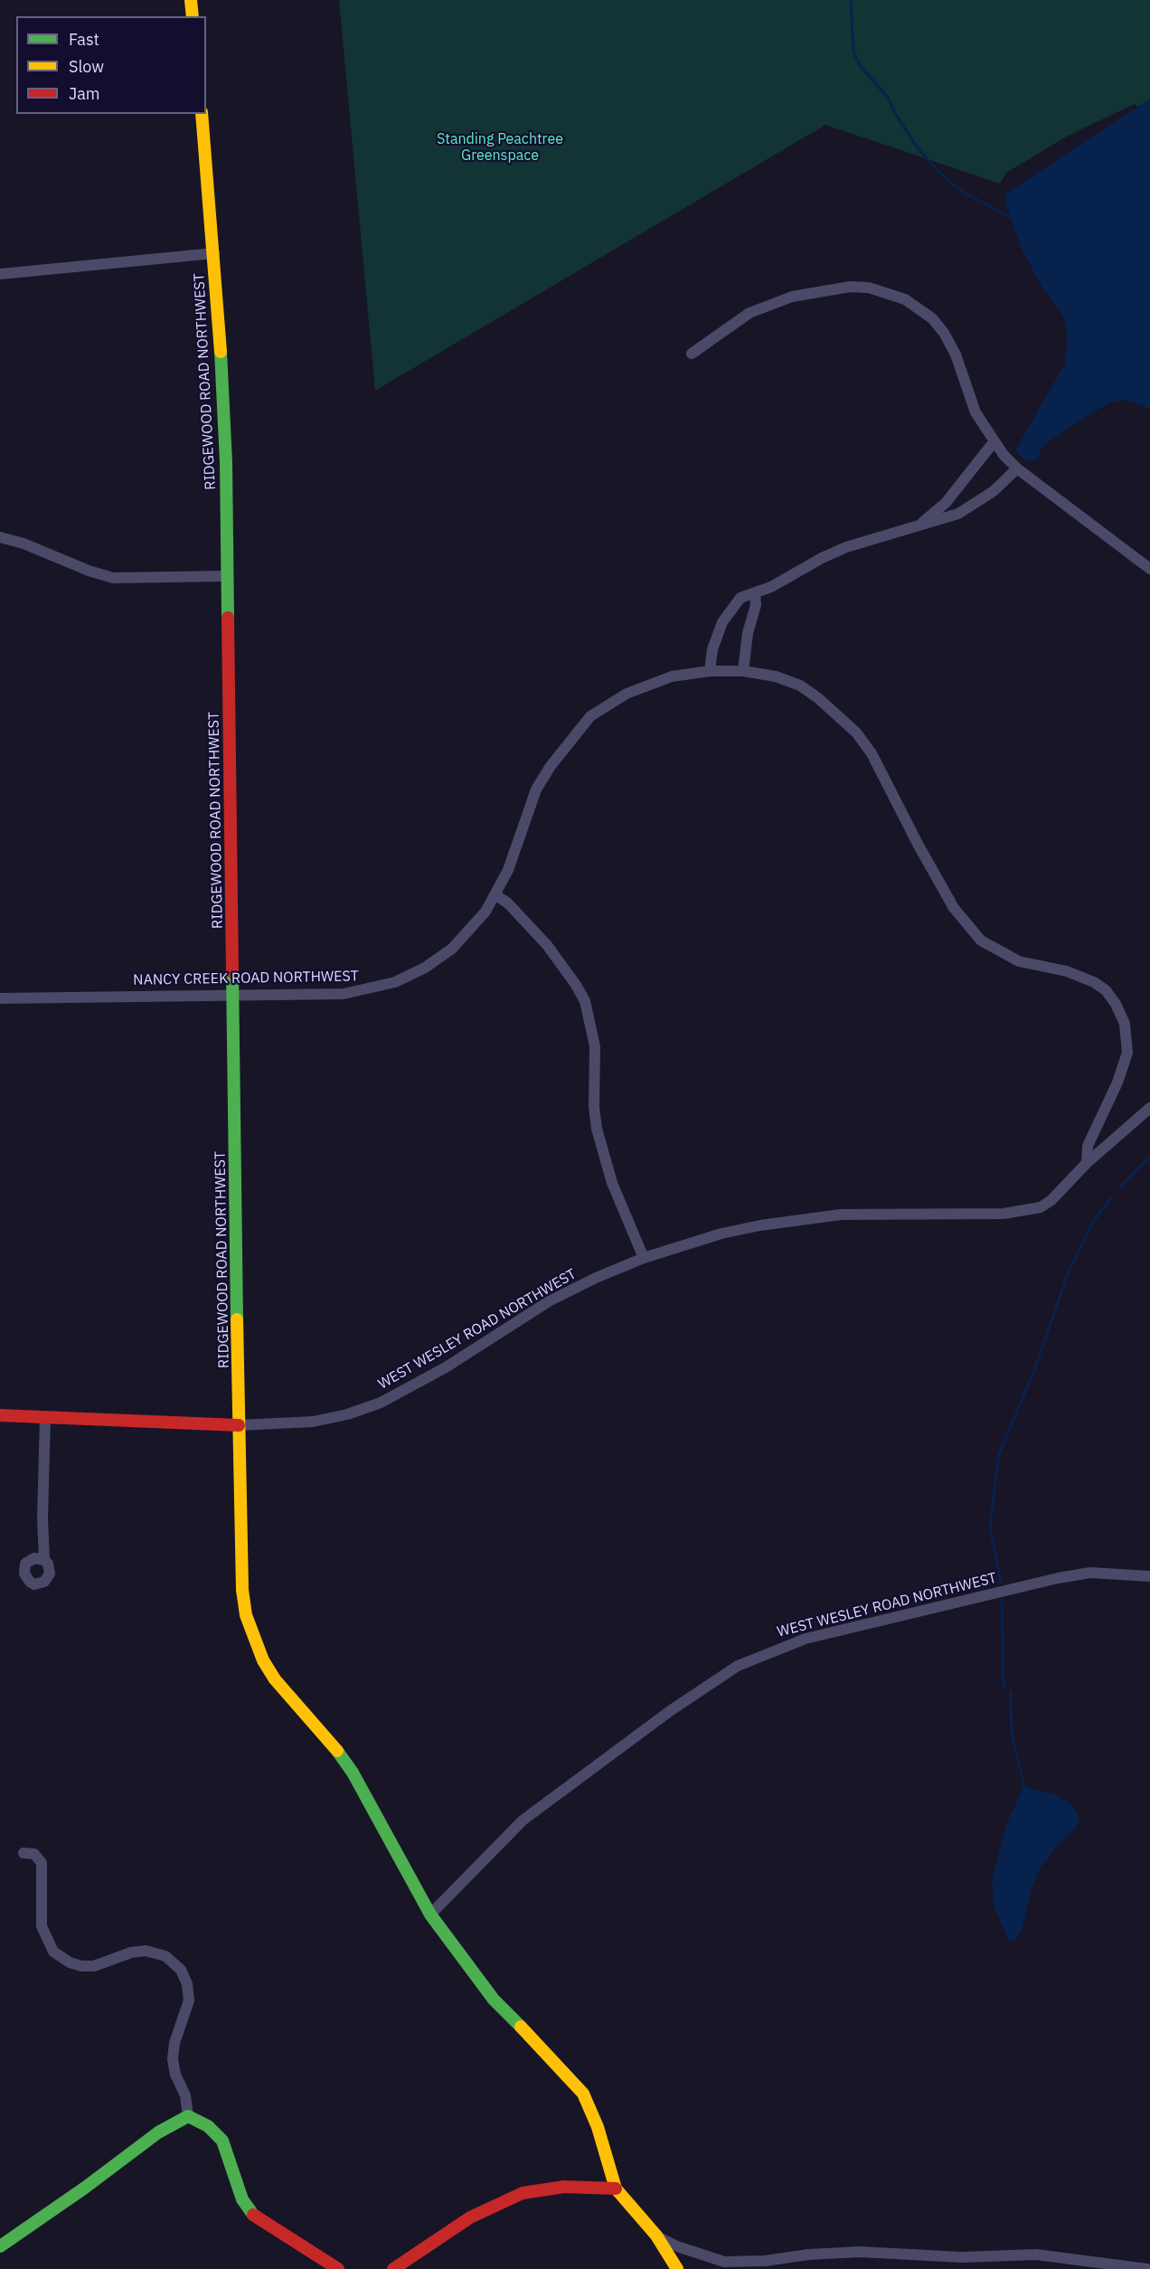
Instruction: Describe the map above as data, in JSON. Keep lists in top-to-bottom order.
{
  "streets": {
    "street": ["RIDGEWOOD ROAD NORTHWEST", "NANCY CREEK ROAD NORTHWEST", "WEST WESLEY ROAD NORTHWEST"]
  },
  "crossings": [
    ["RIDGEWOOD ROAD NORTHWEST", "NANCY CREEK ROAD NORTHWEST"],
    ["RIDGEWOOD ROAD NORTHWEST", "WEST WESLEY ROAD NORTHWEST"],
    ["NANCY CREEK ROAD NORTHWEST", "WEST WESLEY ROAD NORTHWEST"]
  ],
  "parks": ["Standing Peachtree Greenspace"],
  "legend": ["Fast", "Slow", "Jam"]
}
